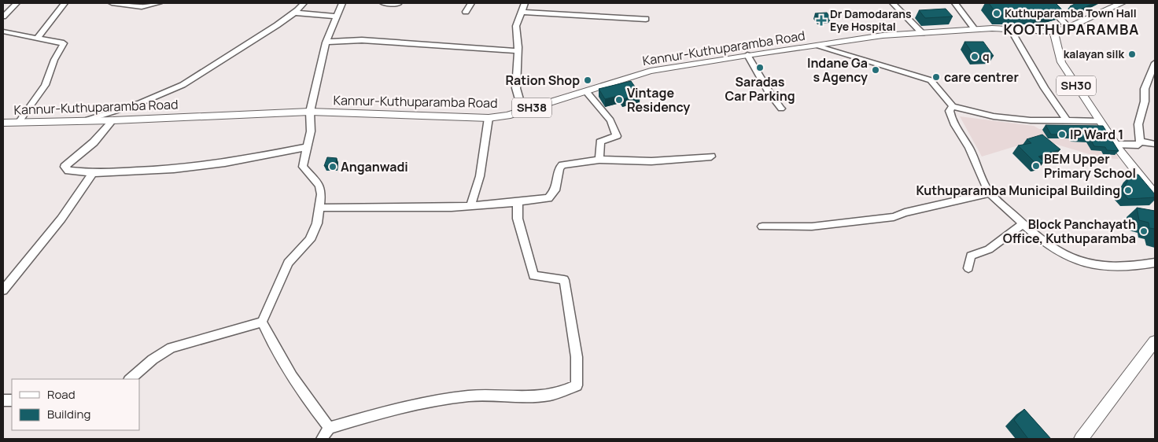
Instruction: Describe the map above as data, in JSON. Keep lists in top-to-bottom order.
{
  "streets": {
    "main road": ["Kannur-Kuthuparamba Road", "SH30", "SH38"]
  },
  "crossings": [
    ["Kannur-Kuthuparamba Road", "SH30"]
  ],
  "districts": ["KOOTHUPARAMBA"],
  "places": {
    "other": [
      "Kuthuparamba Town Hall",
      "kalayan silk",
      "q",
      "Saradas Car Parking",
      "Indane Ga s Agency",
      "care centrer",
      "Ration Shop",
      "Vintage Residency",
      "IP Ward 1",
      "BEM Upper Primary School",
      "Anganwadi",
      "Kuthuparamba Municipal Building",
      "Block Panchayath Office, Kuthuparamba"
    ],
    "health": ["Dr Damodarans Eye Hospital"]
  },
  "legend": ["Road", "Building"]
}
